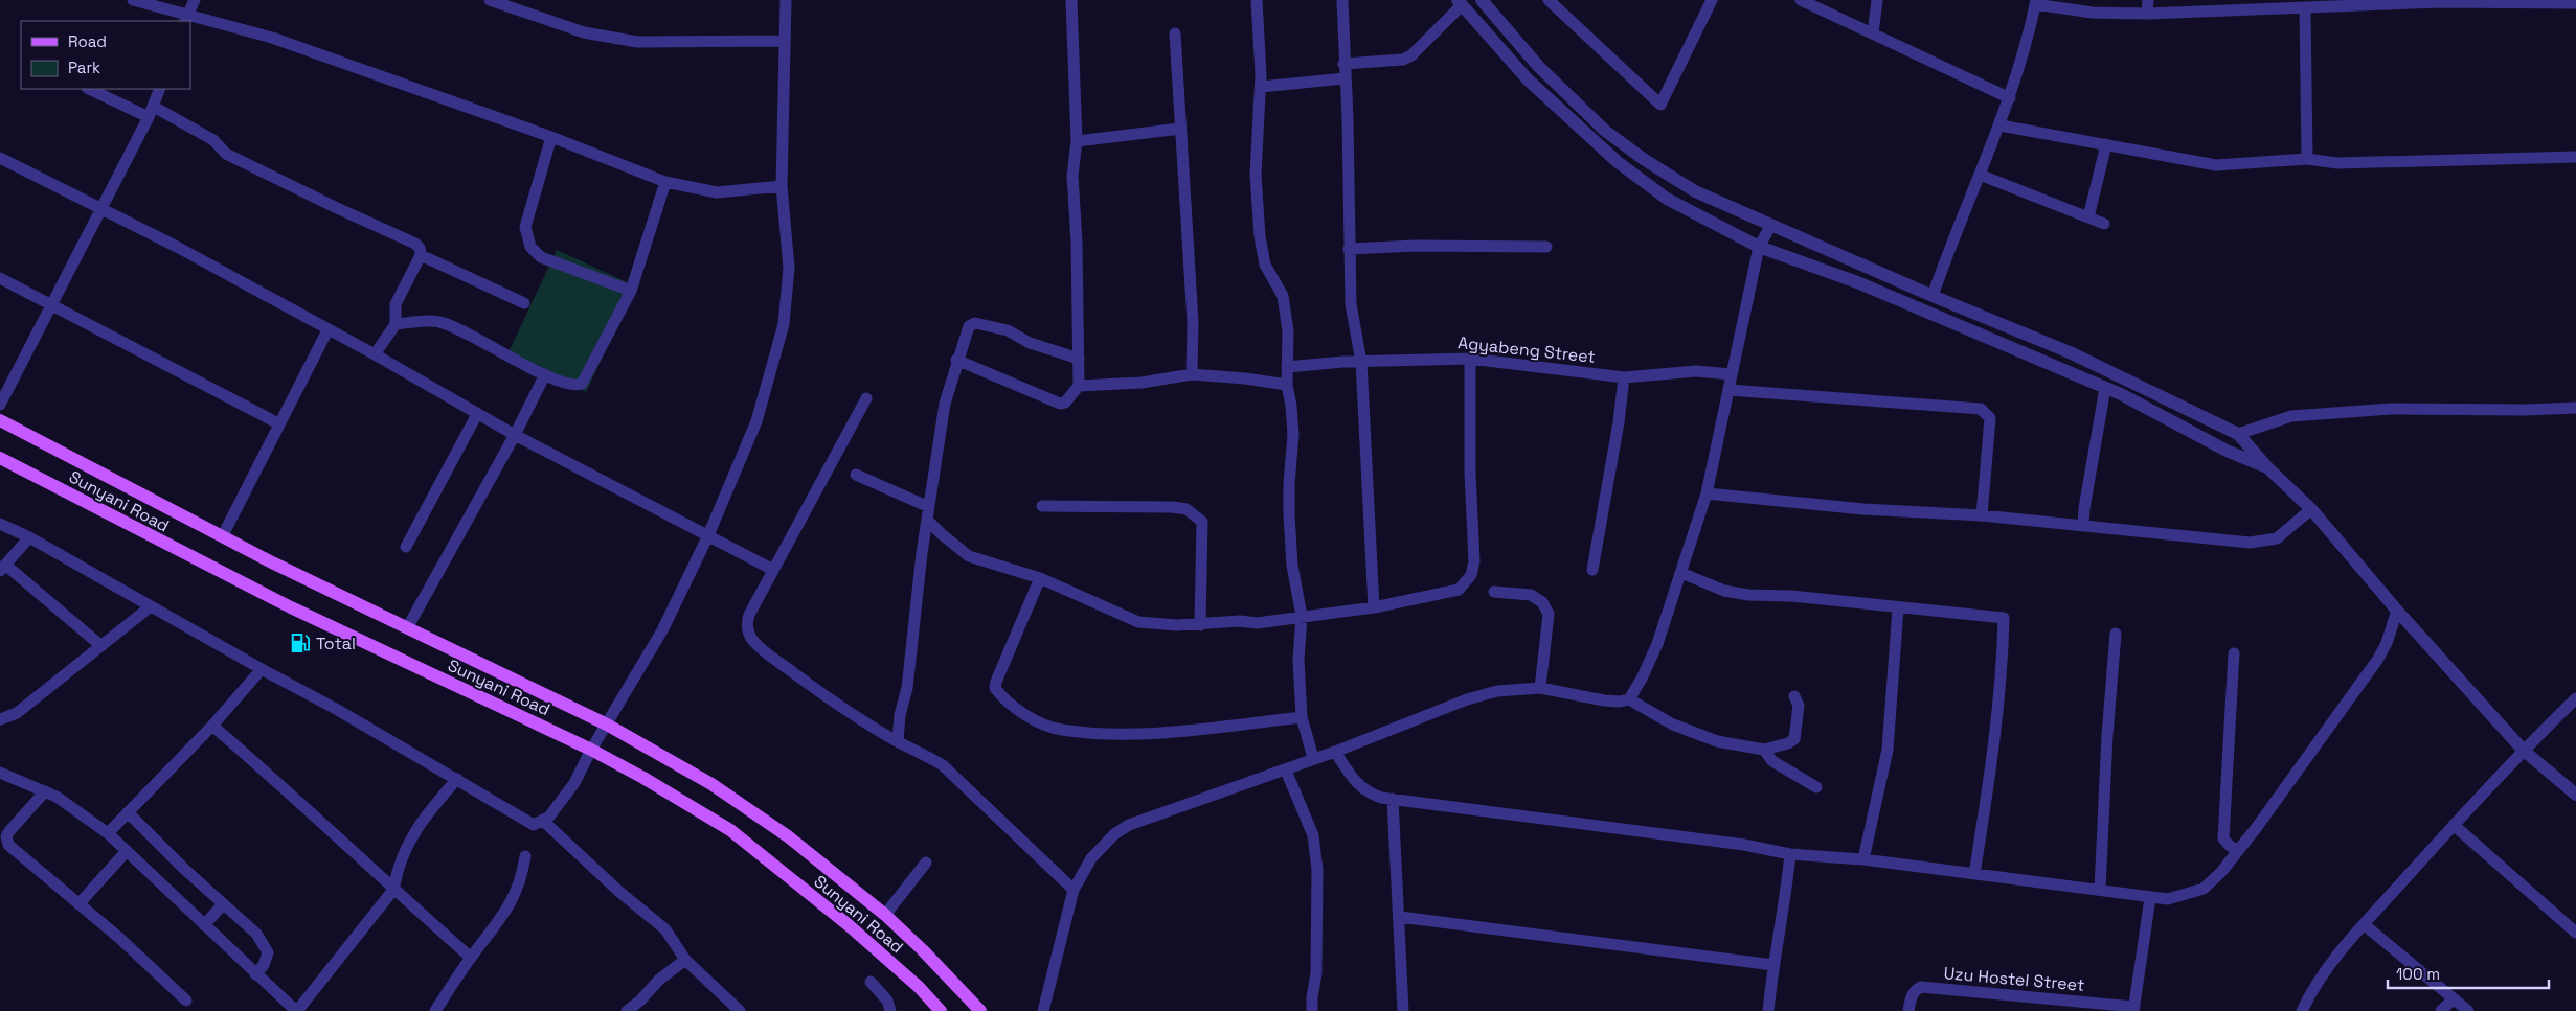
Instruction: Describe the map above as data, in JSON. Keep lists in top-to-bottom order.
{
  "streets": {
    "main road": ["Sunyani Road"],
    "street": ["Agyabeng Street", "Uzu Hostel Street"]
  },
  "places": {
    "fuel station": ["Total"]
  },
  "legend": ["Road", "Park"],
  "scale_bar": "100 m"
}
